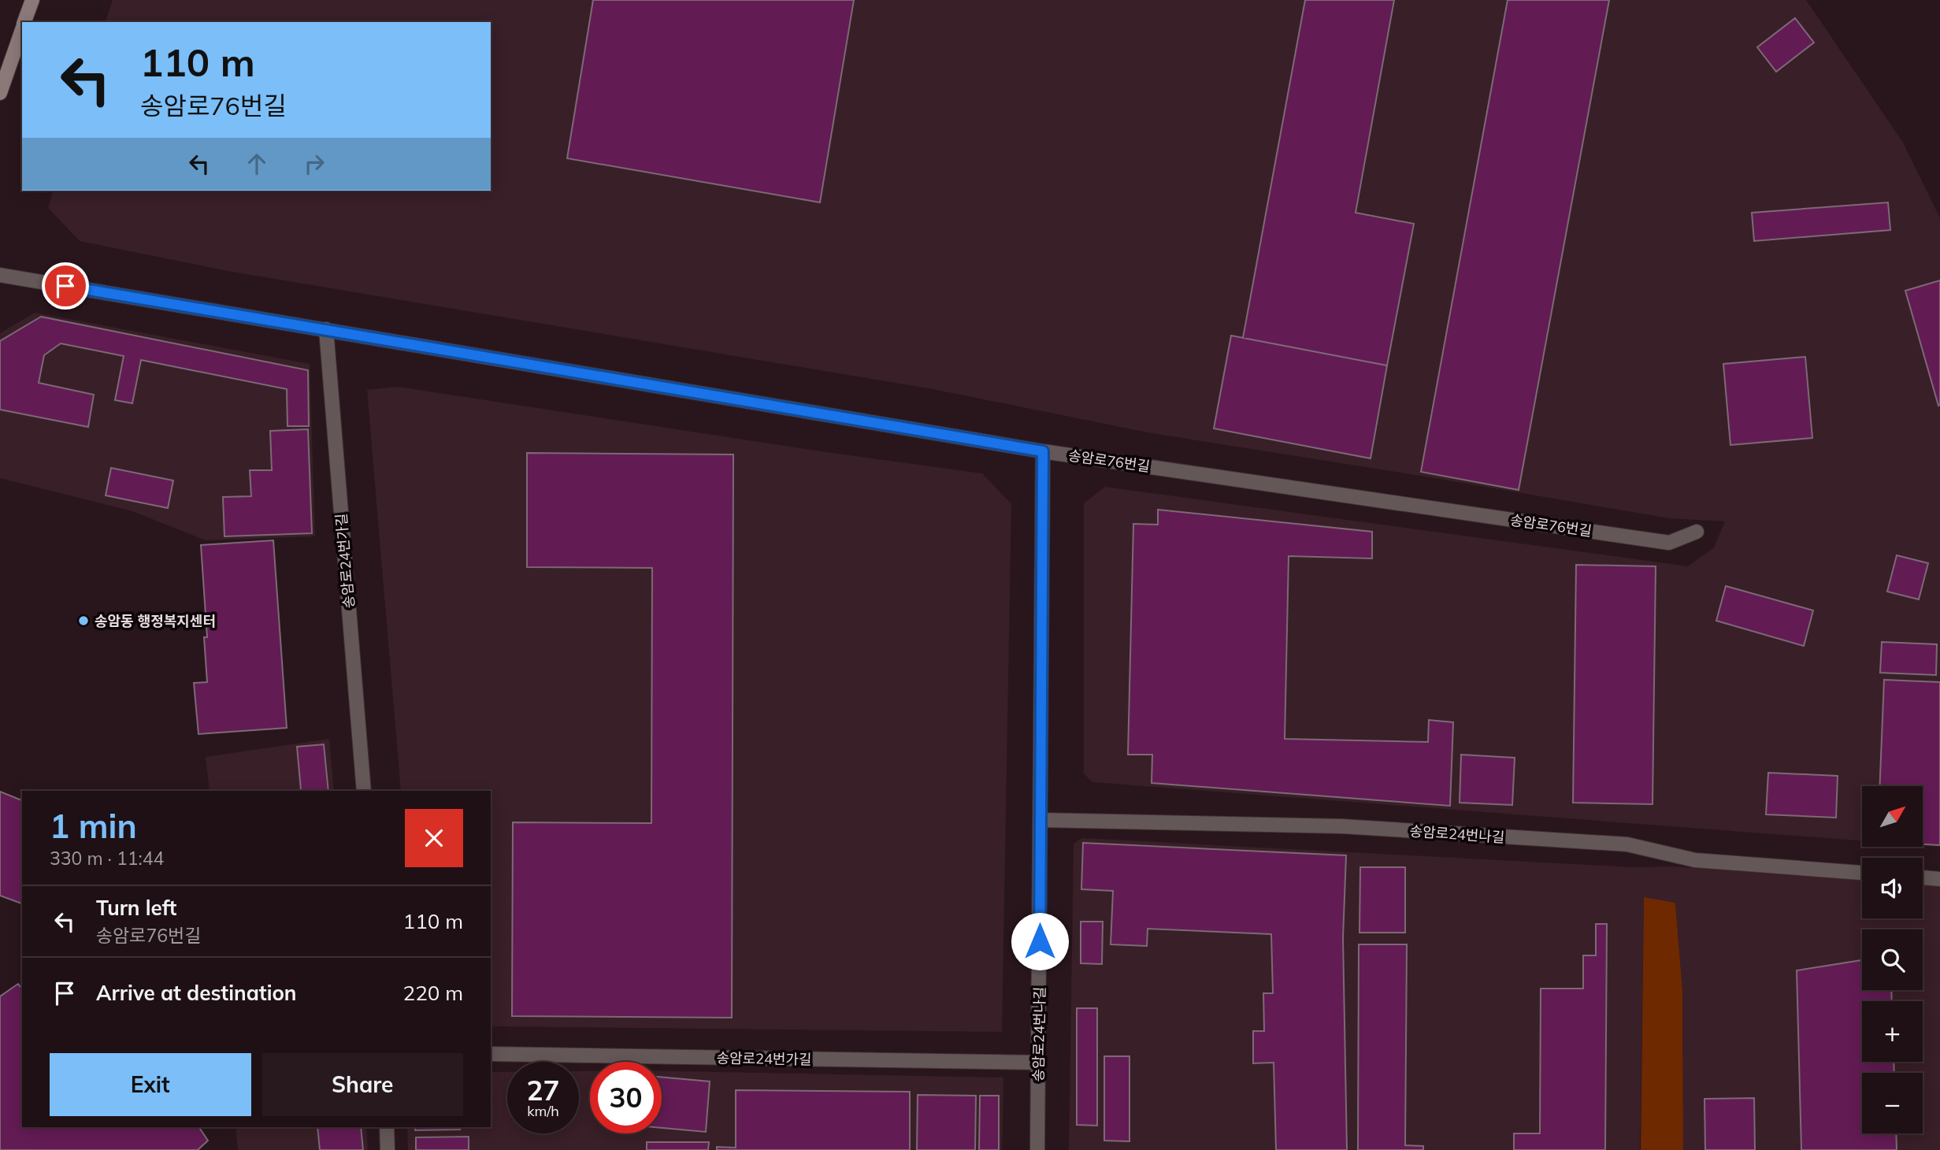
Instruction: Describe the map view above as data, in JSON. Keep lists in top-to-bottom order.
{
  "streets": {
    "street": ["송암로76번길", "송암로24번가길", "송암로24번나길"]
  },
  "crossings": [
    ["송암로76번길", "송암로24번가길"],
    ["송암로76번길", "송암로24번나길"],
    ["송암로24번가길", "송암로24번나길"]
  ],
  "places": ["송암동 행정복지센터"],
  "north": "top right",
  "page": {
    "turn": ["110 m", "송암로76번길"],
    "map_buttons": ["+", "−"],
    "heading": ["1 min", "330 m · 11:44"],
    "list": [
      {
        "name": "Turn left",
        "note": "송암로76번길",
        "value": "110 m"
      },
      {
        "name": "Arrive at destination",
        "value": "220 m"
      }
    ],
    "buttons": ["Exit", "Share"],
    "speed": "27 km/h",
    "limit": "30"
  }
}
